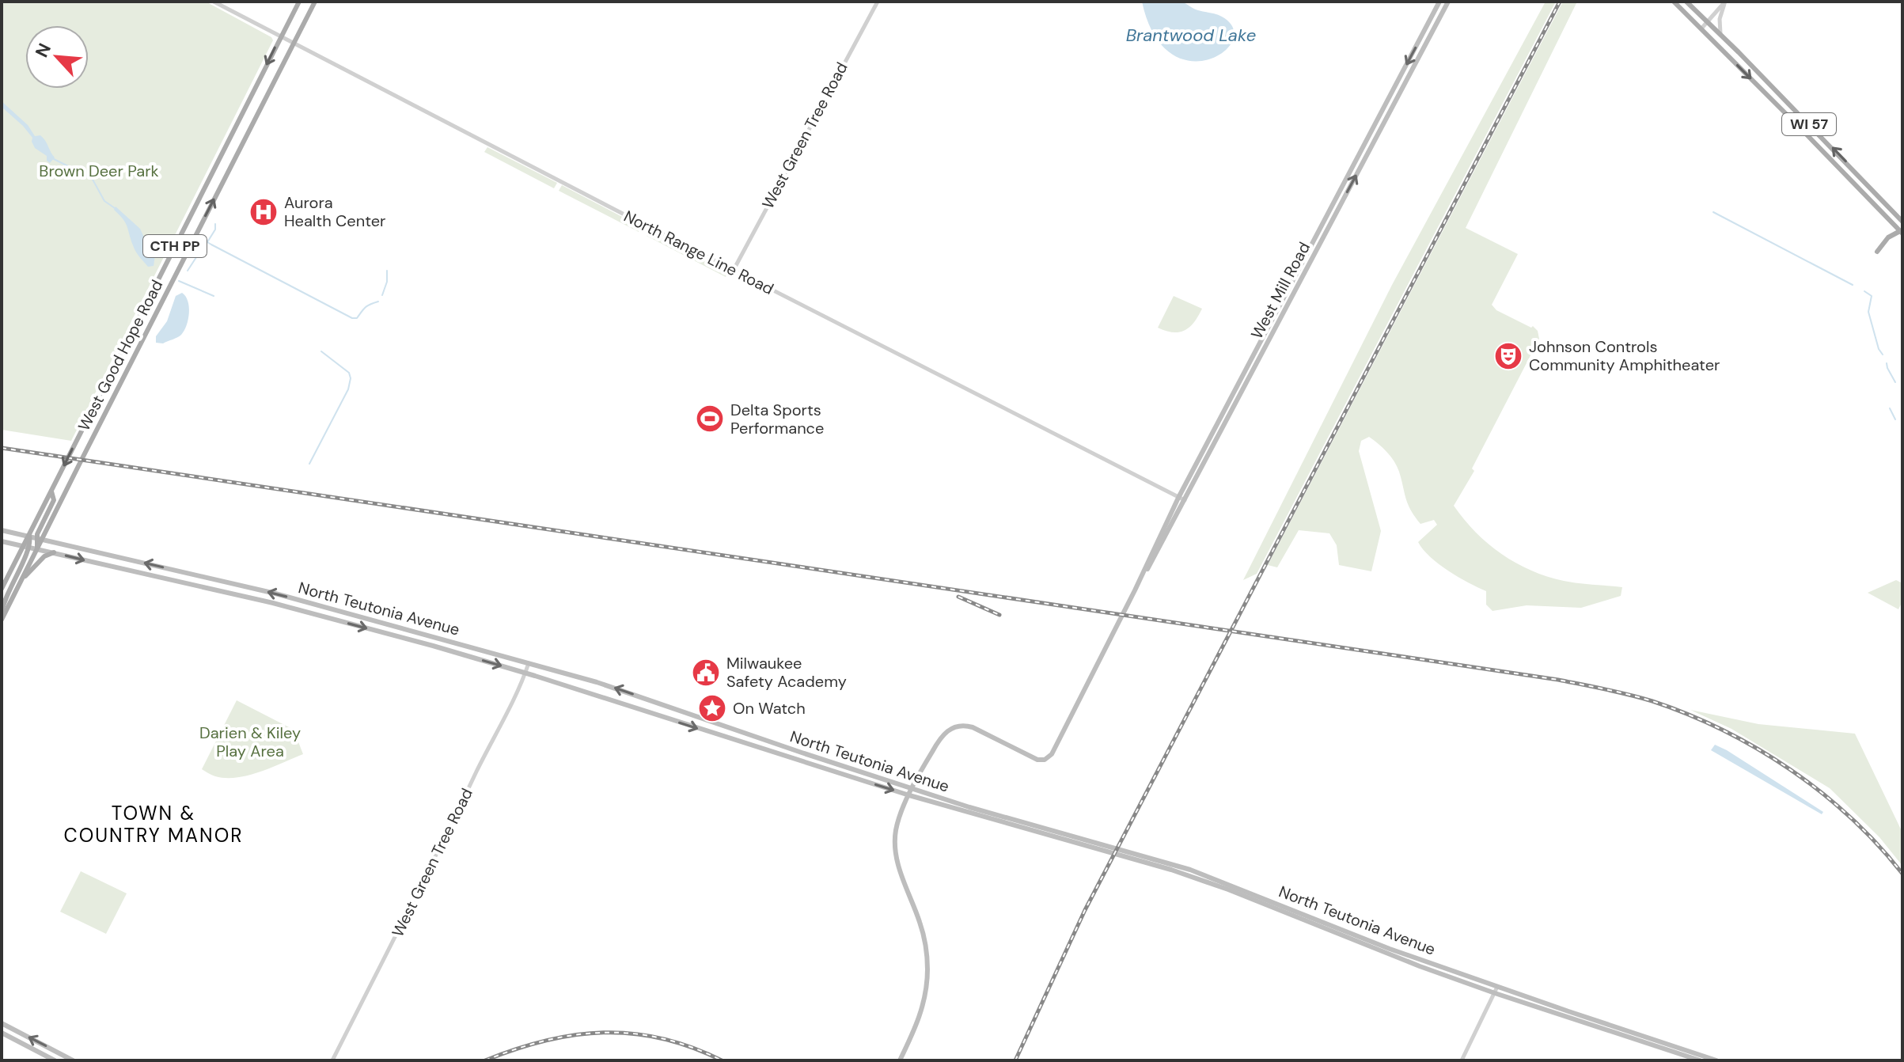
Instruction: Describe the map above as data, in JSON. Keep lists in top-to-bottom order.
{
  "streets": {
    "main road": [
      "WI 57",
      "CTH PP",
      "West Mill Road",
      "West Good Hope Road",
      "North Teutonia Avenue"
    ],
    "street": ["West Green Tree Road", "North Range Line Road"]
  },
  "crossings": [
    ["West Green Tree Road", "North Range Line Road"],
    ["West Green Tree Road", "North Teutonia Avenue"],
    ["North Range Line Road", "West Mill Road"],
    ["North Range Line Road", "West Good Hope Road"],
    ["West Mill Road", "North Teutonia Avenue"],
    ["West Good Hope Road", "North Teutonia Avenue"]
  ],
  "districts": ["TOWN & COUNTRY MANOR"],
  "water": ["Brantwood Lake"],
  "parks": ["Brown Deer Park", "Darien & Kiley Play Area"],
  "places": {
    "hospital": ["Aurora Health Center"],
    "theatre": ["Johnson Controls Community Amphitheater"],
    "sports": ["Delta Sports Performance"],
    "public building": ["Milwaukee Safety Academy"],
    "place": ["On Watch"]
  },
  "north": "top left"
}
